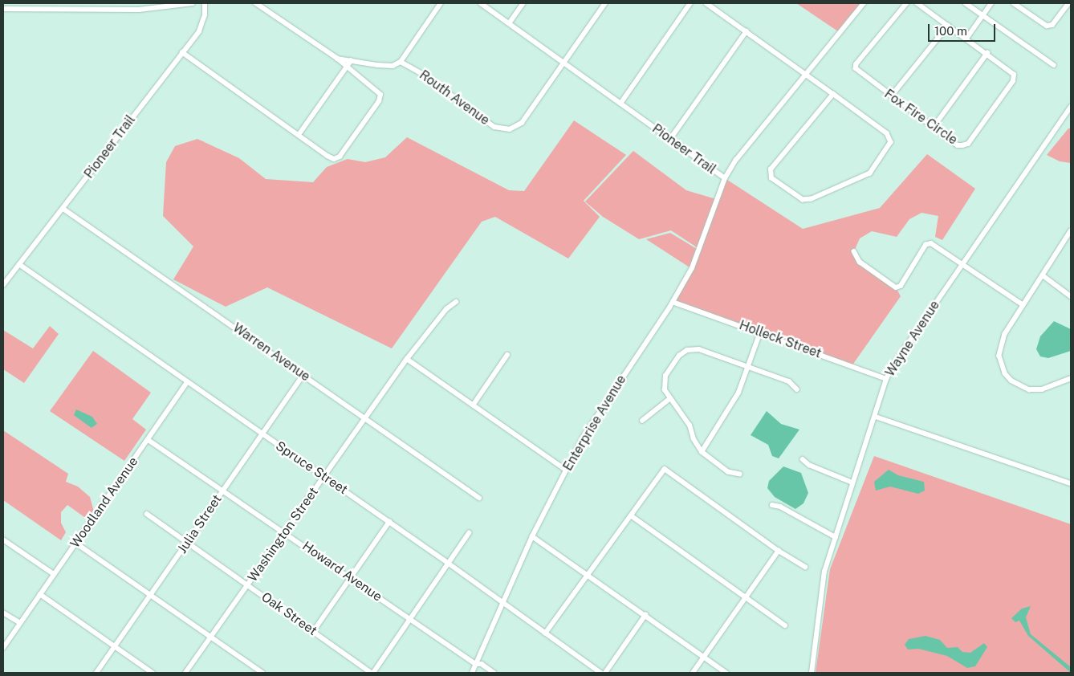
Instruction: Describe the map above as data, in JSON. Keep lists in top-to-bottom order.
{
  "streets": {
    "street": [
      "Routh Avenue",
      "Fox Fire Circle",
      "Pioneer Trail",
      "Wayne Avenue",
      "Holleck Street",
      "Warren Avenue",
      "Enterprise Avenue",
      "Spruce Street",
      "Woodland Avenue",
      "Julia Street",
      "Washington Street",
      "Howard Avenue",
      "Oak Street"
    ]
  },
  "crossings": [
    ["Routh Avenue", "Pioneer Trail"],
    ["Pioneer Trail", "Warren Avenue"],
    ["Pioneer Trail", "Enterprise Avenue"],
    ["Pioneer Trail", "Spruce Street"],
    ["Wayne Avenue", "Holleck Street"],
    ["Holleck Street", "Enterprise Avenue"],
    ["Warren Avenue", "Julia Street"],
    ["Warren Avenue", "Washington Street"],
    ["Enterprise Avenue", "Spruce Street"],
    ["Enterprise Avenue", "Howard Avenue"],
    ["Spruce Street", "Woodland Avenue"],
    ["Spruce Street", "Julia Street"],
    ["Spruce Street", "Washington Street"],
    ["Woodland Avenue", "Howard Avenue"],
    ["Julia Street", "Howard Avenue"],
    ["Julia Street", "Oak Street"],
    ["Washington Street", "Howard Avenue"],
    ["Washington Street", "Oak Street"]
  ],
  "scale_bar": "100 m"
}
